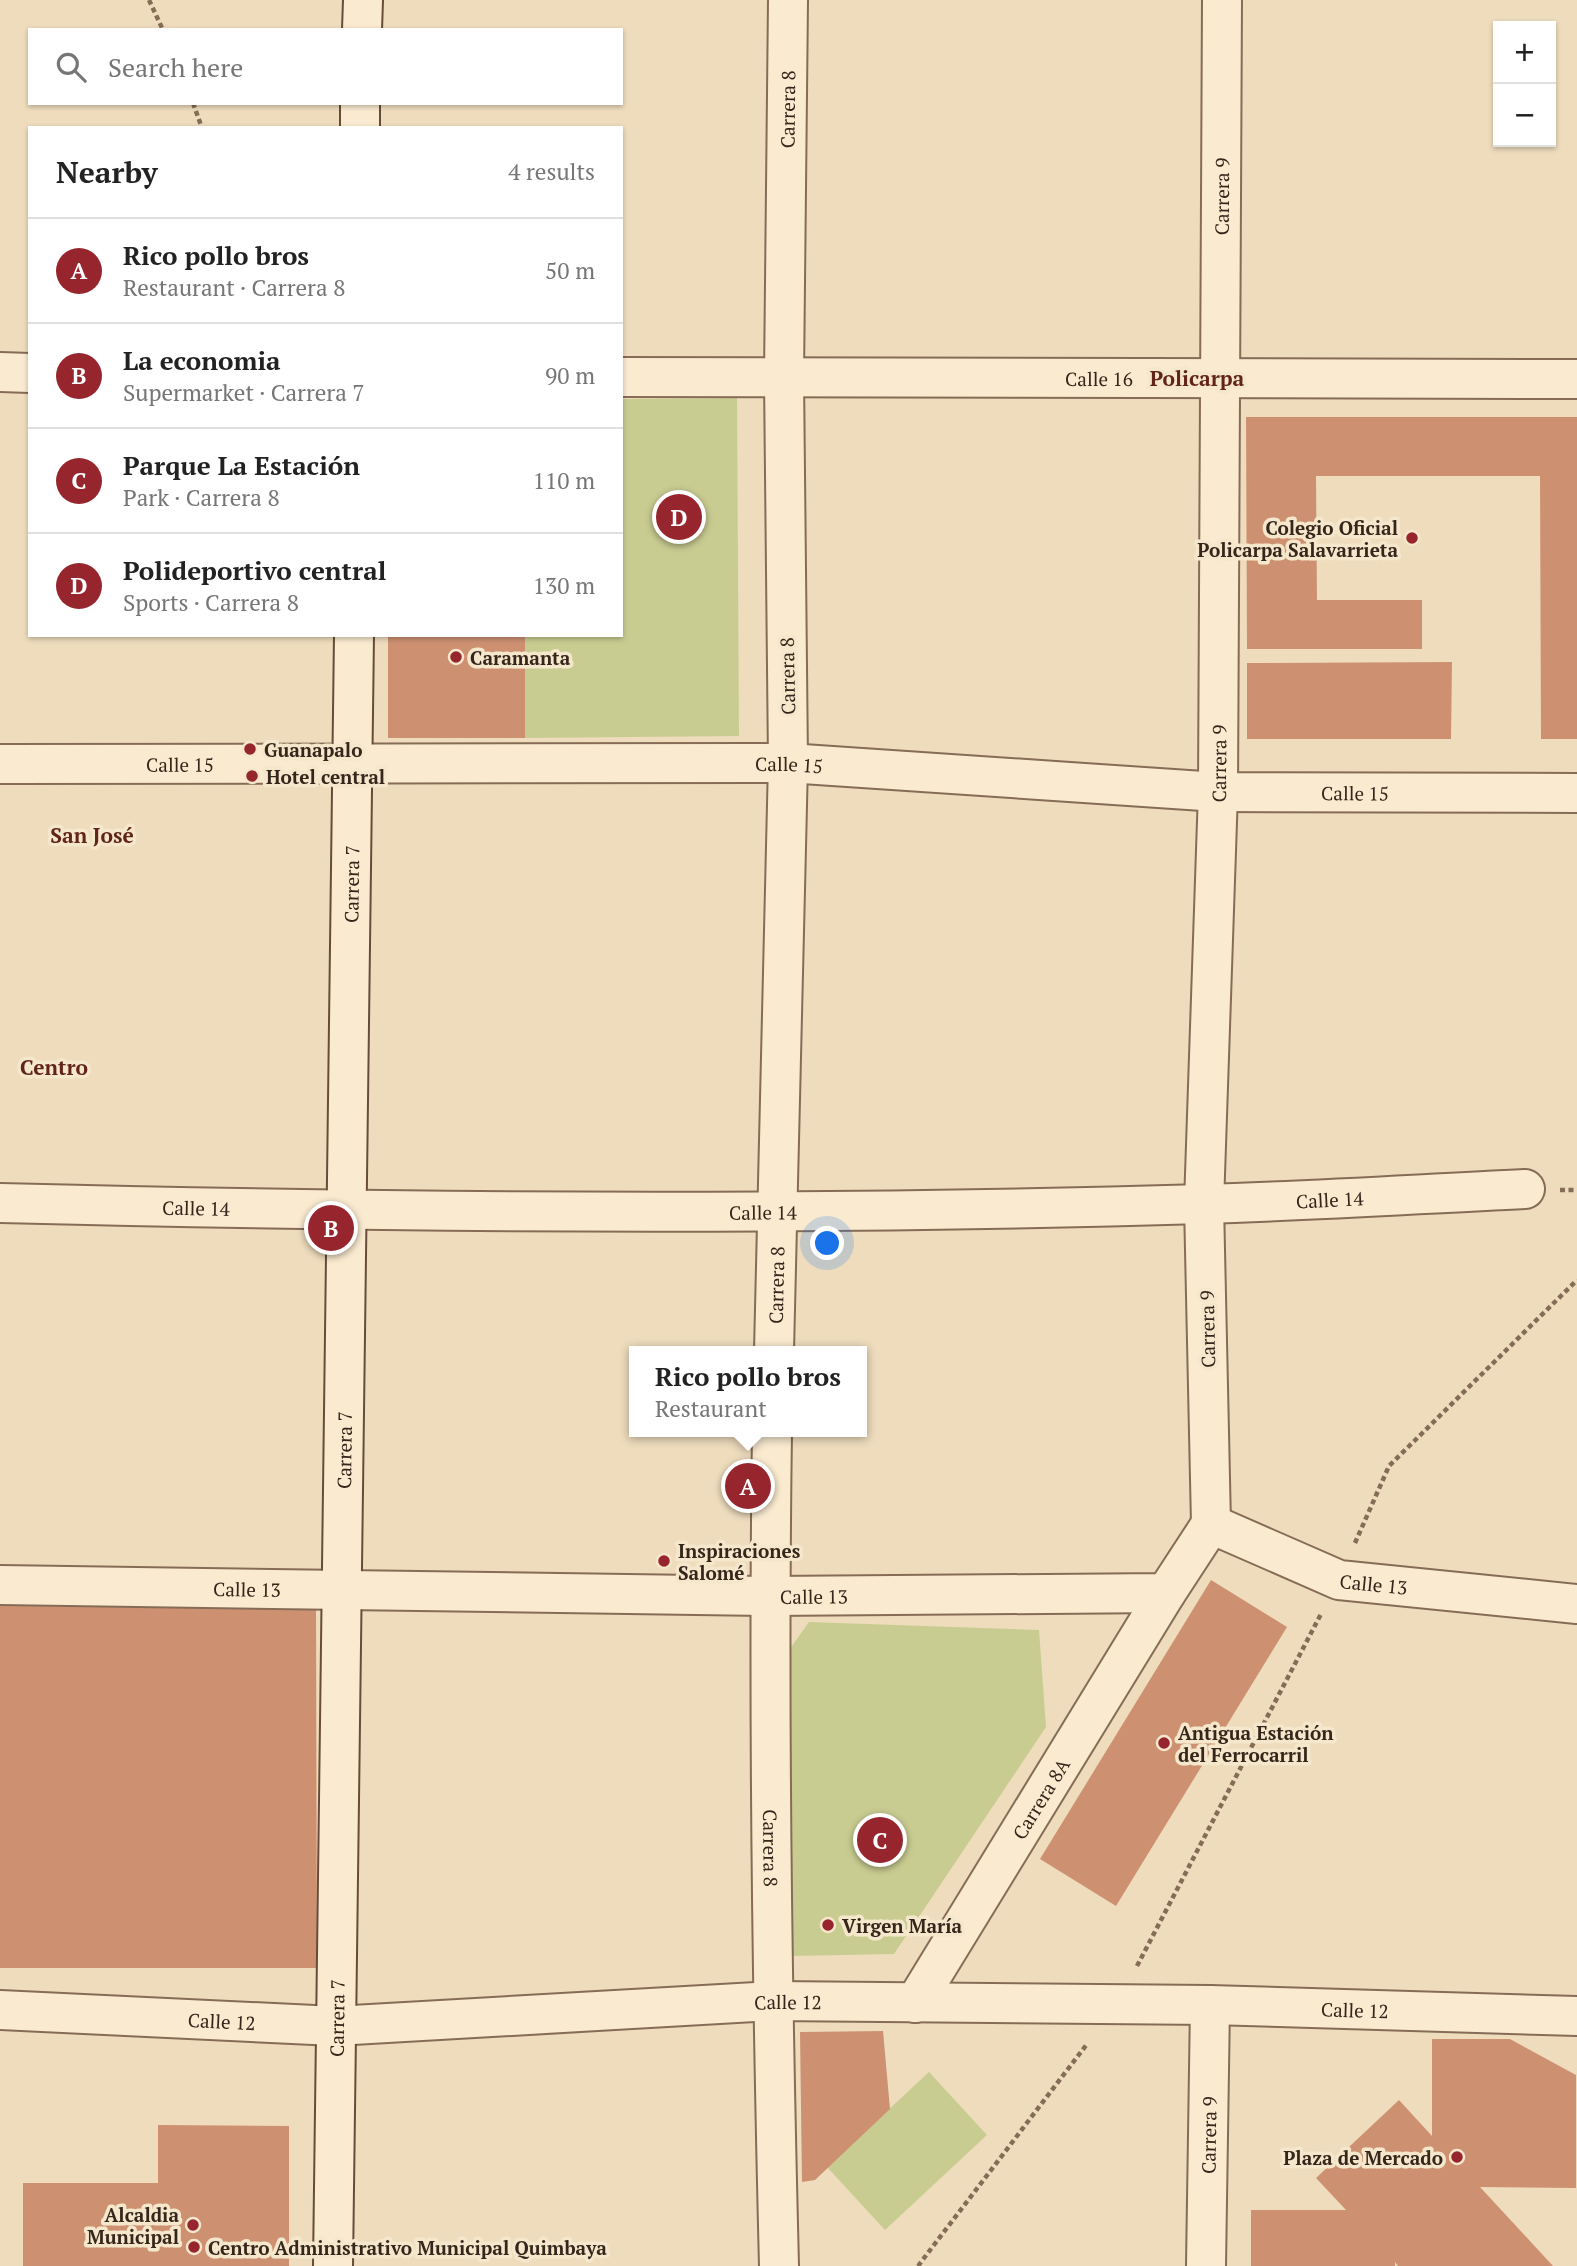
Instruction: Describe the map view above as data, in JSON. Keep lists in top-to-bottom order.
{
  "streets": {
    "street": [
      "Carrera 8",
      "Carrera 9",
      "Calle 16",
      "Calle 15",
      "Carrera 7",
      "Calle 14",
      "Calle 13",
      "Carrera 8A",
      "Calle 12"
    ]
  },
  "crossings": [
    ["Carrera 8", "Calle 16"],
    ["Carrera 8", "Calle 15"],
    ["Carrera 8", "Calle 14"],
    ["Carrera 8", "Calle 13"],
    ["Carrera 8", "Calle 12"],
    ["Carrera 9", "Calle 16"],
    ["Carrera 9", "Calle 15"],
    ["Carrera 9", "Calle 14"],
    ["Carrera 9", "Calle 13"],
    ["Carrera 9", "Calle 12"],
    ["Calle 15", "Carrera 7"],
    ["Carrera 7", "Calle 14"],
    ["Carrera 7", "Calle 13"],
    ["Carrera 7", "Calle 12"],
    ["Calle 13", "Carrera 8A"],
    ["Carrera 8A", "Calle 12"]
  ],
  "districts": ["Policarpa", "San José", "Centro"],
  "places": [
    "Colegio Oficial Policarpa Salavarrieta",
    "Caramanta",
    "Guanapalo",
    "Hotel central",
    "Inspiraciones Salomé",
    "Antigua Estación del Ferrocarril",
    "Virgen María",
    "Plaza de Mercado",
    "Alcaldia Municipal",
    "Centro Administrativo Municipal Quimbaya"
  ],
  "page": {
    "map_buttons": ["+", "−"],
    "search": "Search here",
    "heading": ["Nearby", "4 results"],
    "list": [
      {
        "mark": "A",
        "name": "Rico pollo bros",
        "note": "Restaurant · Carrera 8",
        "value": "50 m"
      },
      {
        "mark": "B",
        "name": "La economia",
        "note": "Supermarket · Carrera 7",
        "value": "90 m"
      },
      {
        "mark": "C",
        "name": "Parque La Estación",
        "note": "Park · Carrera 8",
        "value": "110 m"
      },
      {
        "mark": "D",
        "name": "Polideportivo central",
        "note": "Sports · Carrera 8",
        "value": "130 m"
      }
    ],
    "pins": [
      "D",
      "B",
      "A",
      "C"
    ],
    "popup": ["Rico pollo bros", "Restaurant"]
  }
}
